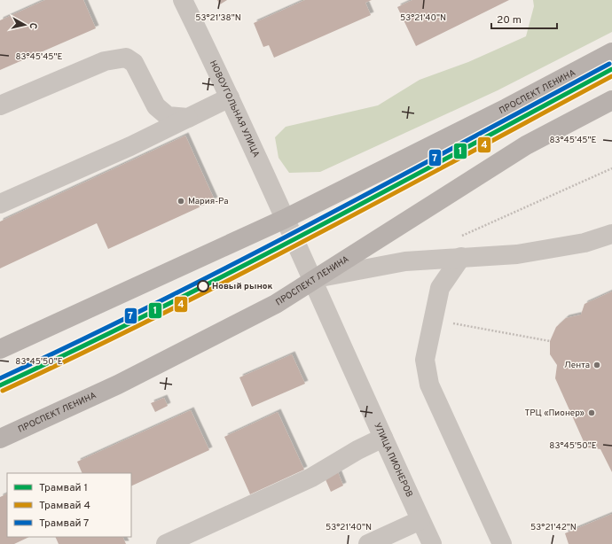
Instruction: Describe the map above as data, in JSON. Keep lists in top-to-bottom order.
{
  "streets": {
    "main road": ["ПРОСПЕКТ ЛЕНИНА"],
    "street": ["НОВОУГОЛЬНАЯ УЛИЦА", "УЛИЦА ПИОНЕРОВ"]
  },
  "crossings": [
    ["ПРОСПЕКТ ЛЕНИНА", "НОВОУГОЛЬНАЯ УЛИЦА"],
    ["ПРОСПЕКТ ЛЕНИНА", "УЛИЦА ПИОНЕРОВ"],
    ["НОВОУГОЛЬНАЯ УЛИЦА", "УЛИЦА ПИОНЕРОВ"]
  ],
  "places": [
    "Мария-Ра",
    "Новый рынок",
    "Лента",
    "ТРЦ «Пионер»"
  ],
  "lines": ["tram line 7", "tram line 1", "tram line 4"],
  "legend": ["Трамвай 1", "Трамвай 4", "Трамвай 7"],
  "scale_bar": "20 m",
  "north": "right",
  "coordinates": [
    "53°21'38\"N",
    "53°21'40\"N",
    "83°45'45\"E",
    "83°45'50\"E",
    "53°21'42\"N"
  ]
}
